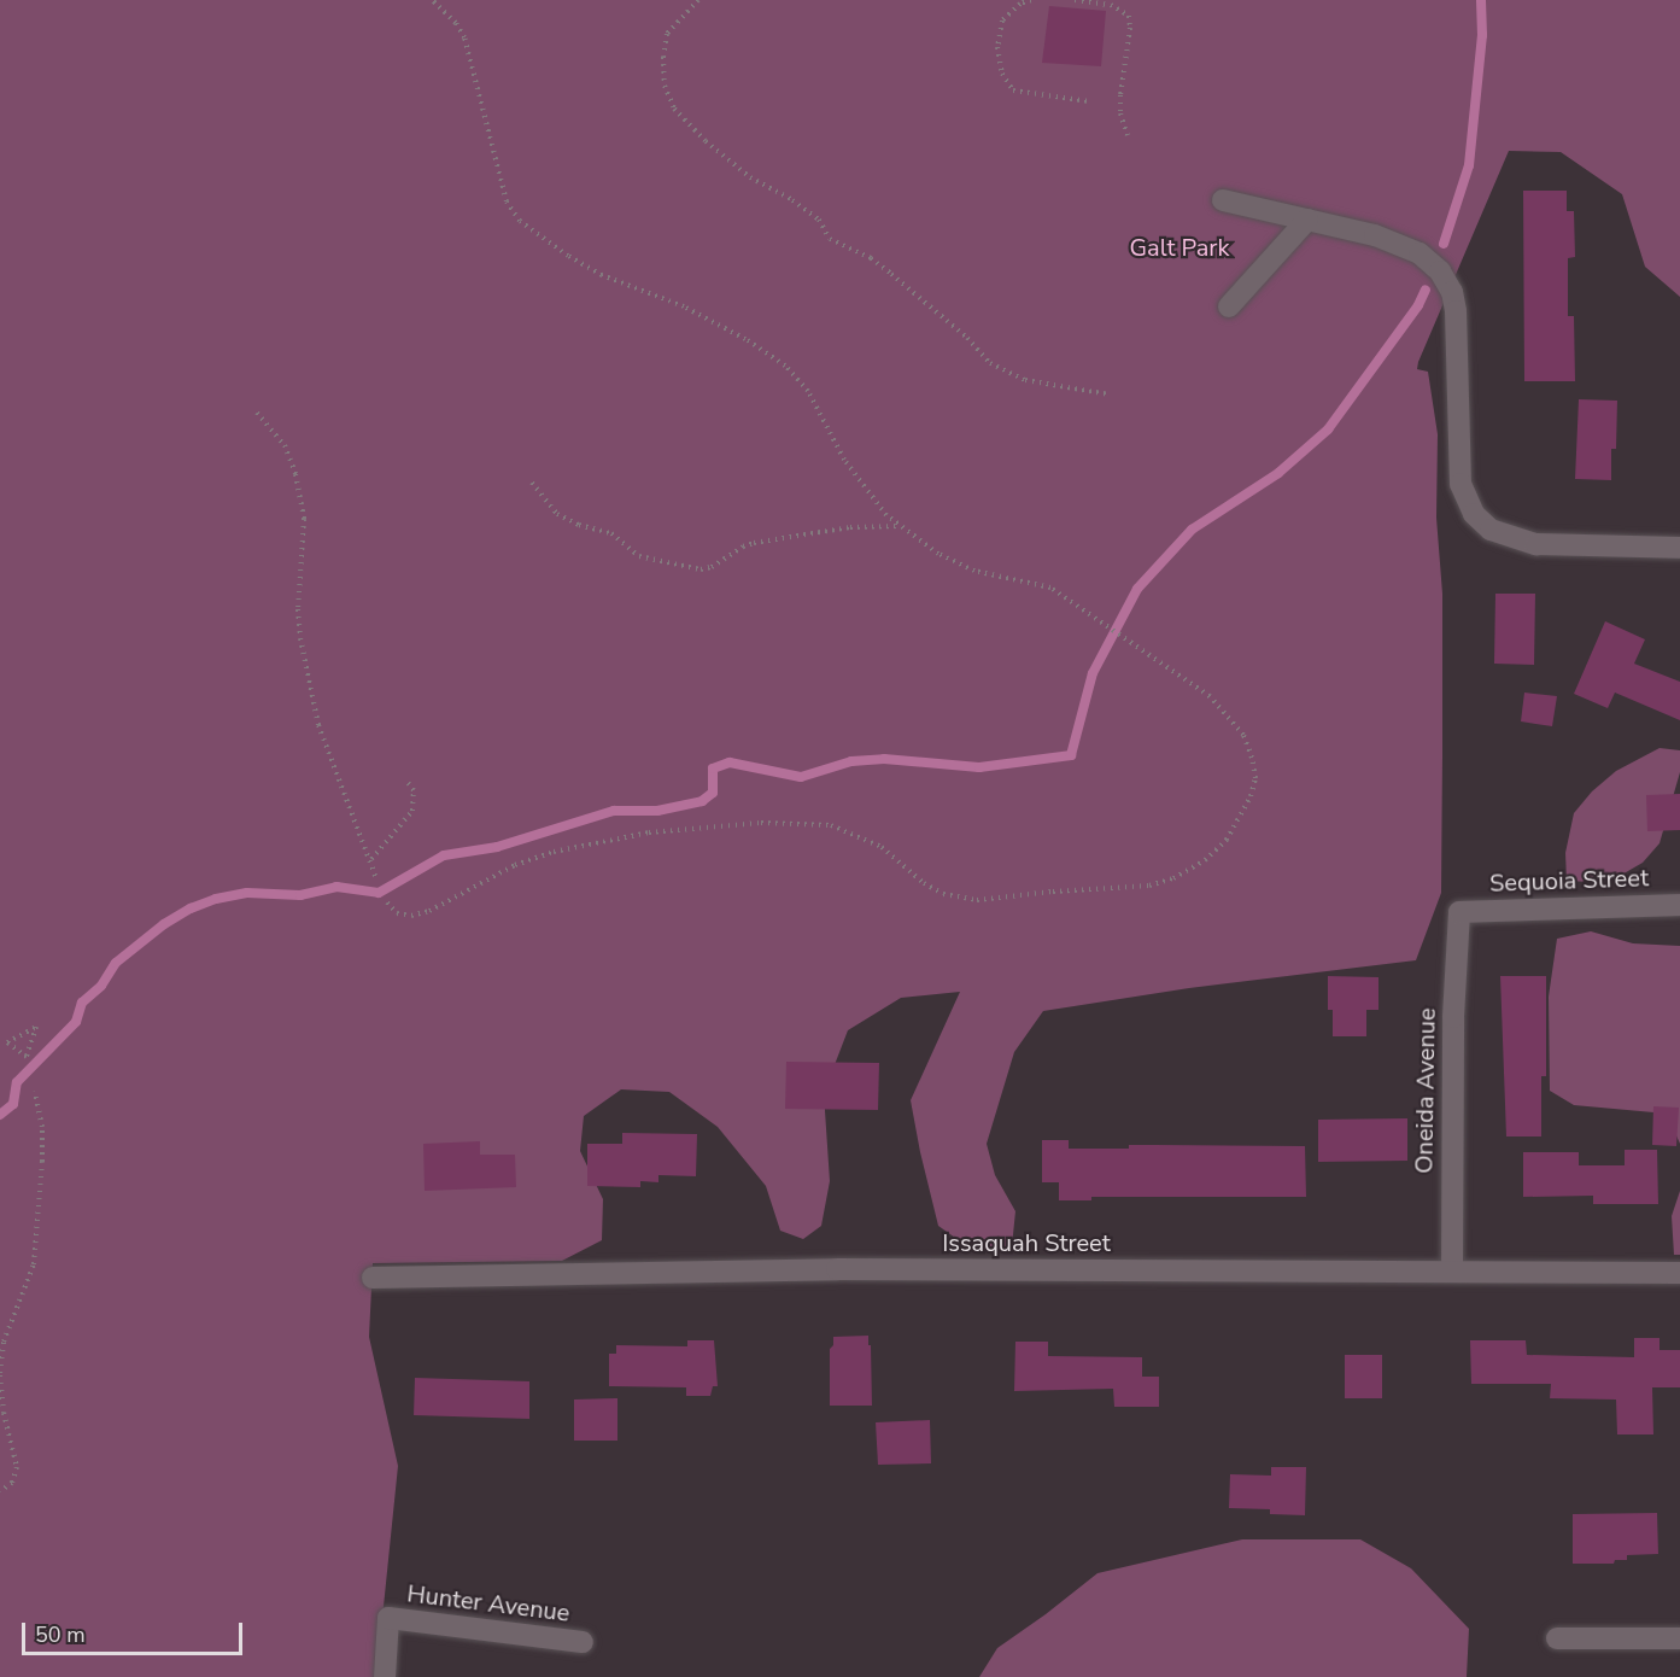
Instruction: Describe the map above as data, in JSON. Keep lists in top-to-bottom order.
{
  "streets": {
    "street": [
      "Sequoia Street",
      "Oneida Avenue",
      "Issaquah Street",
      "Hunter Avenue"
    ]
  },
  "crossings": [
    ["Sequoia Street", "Oneida Avenue"],
    ["Oneida Avenue", "Issaquah Street"]
  ],
  "parks": ["Galt Park"],
  "scale_bar": "50 m"
}
